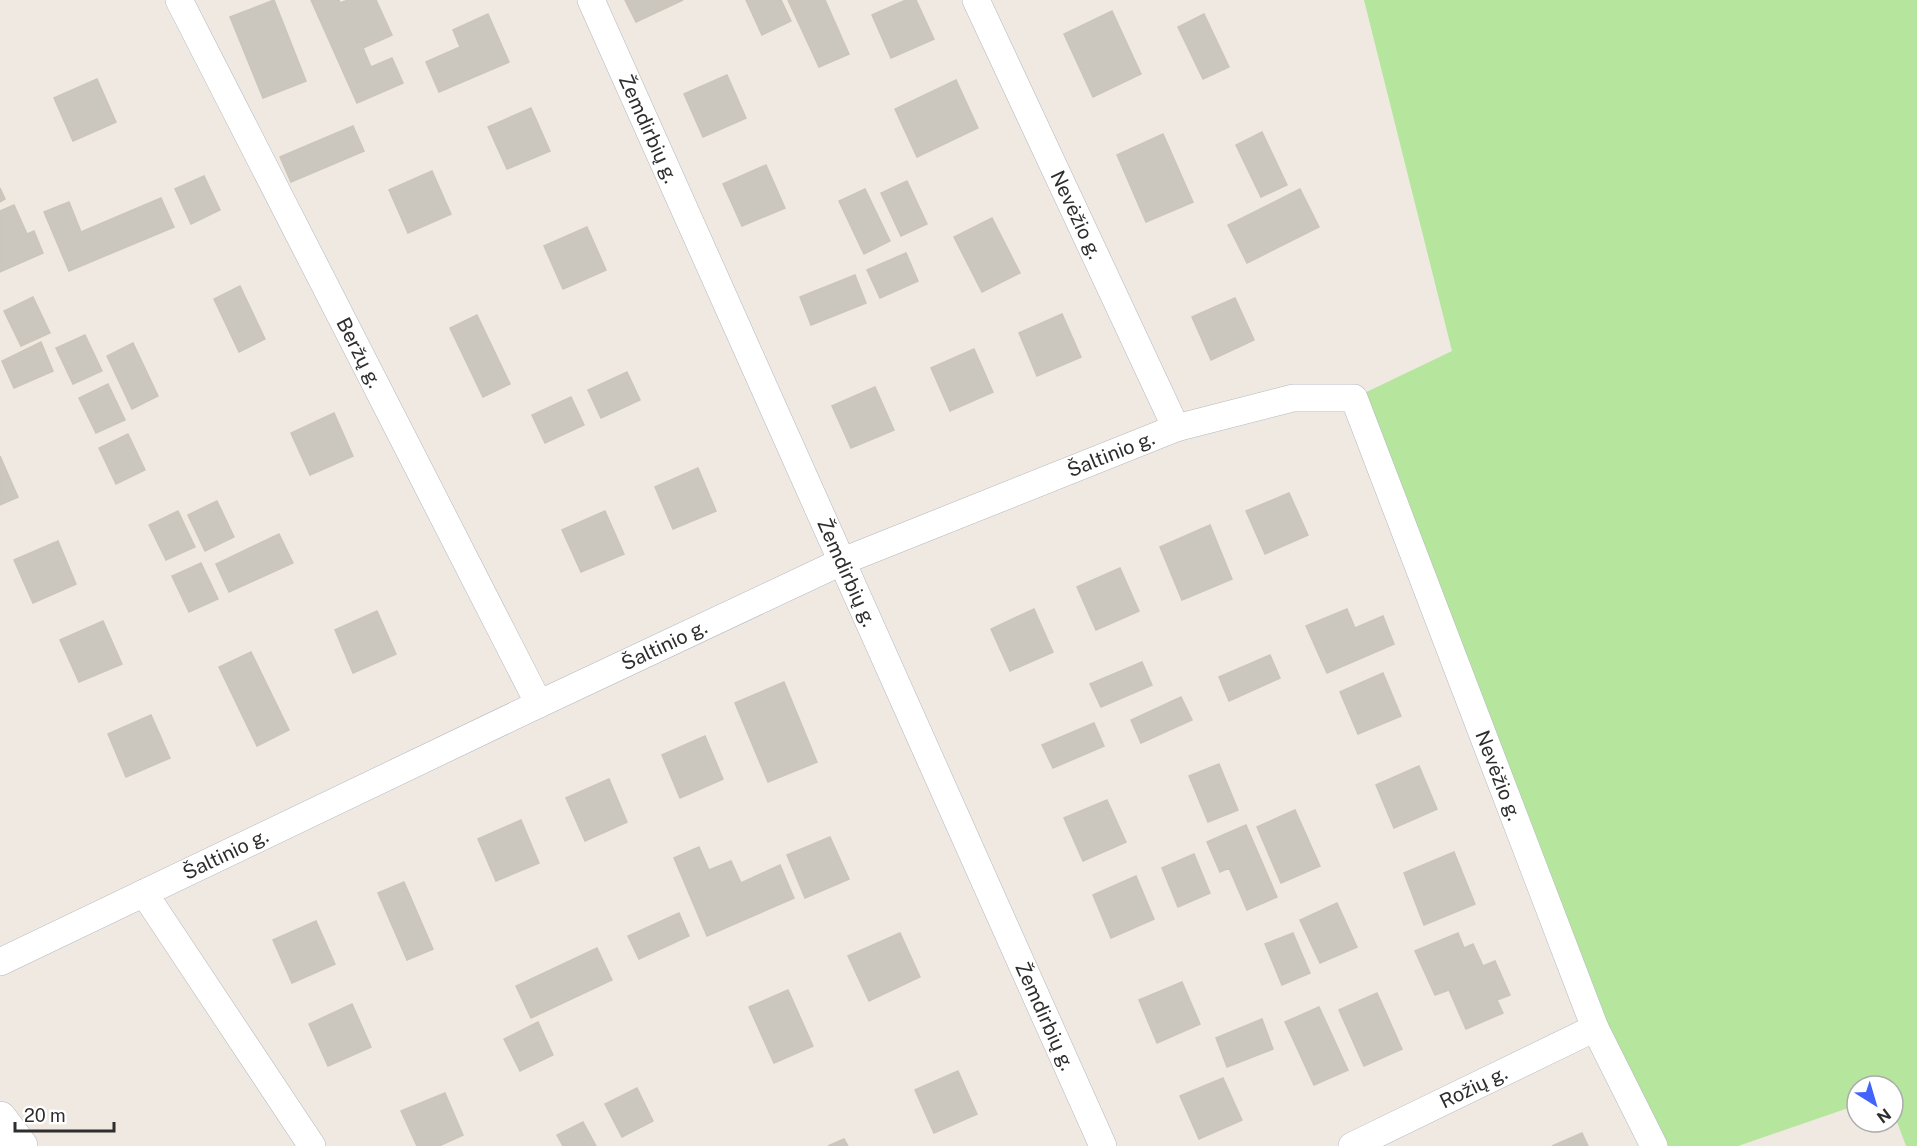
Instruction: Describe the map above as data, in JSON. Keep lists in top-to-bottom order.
{
  "streets": {
    "street": [
      "Žemdirbių g.",
      "Nevėžio g.",
      "Beržų g.",
      "Šaltinio g.",
      "Rožių g."
    ]
  },
  "crossings": [
    ["Žemdirbių g.", "Šaltinio g."],
    ["Nevėžio g.", "Šaltinio g."],
    ["Nevėžio g.", "Rožių g."],
    ["Beržų g.", "Šaltinio g."]
  ],
  "scale_bar": "20 m",
  "north": "bottom right"
}
